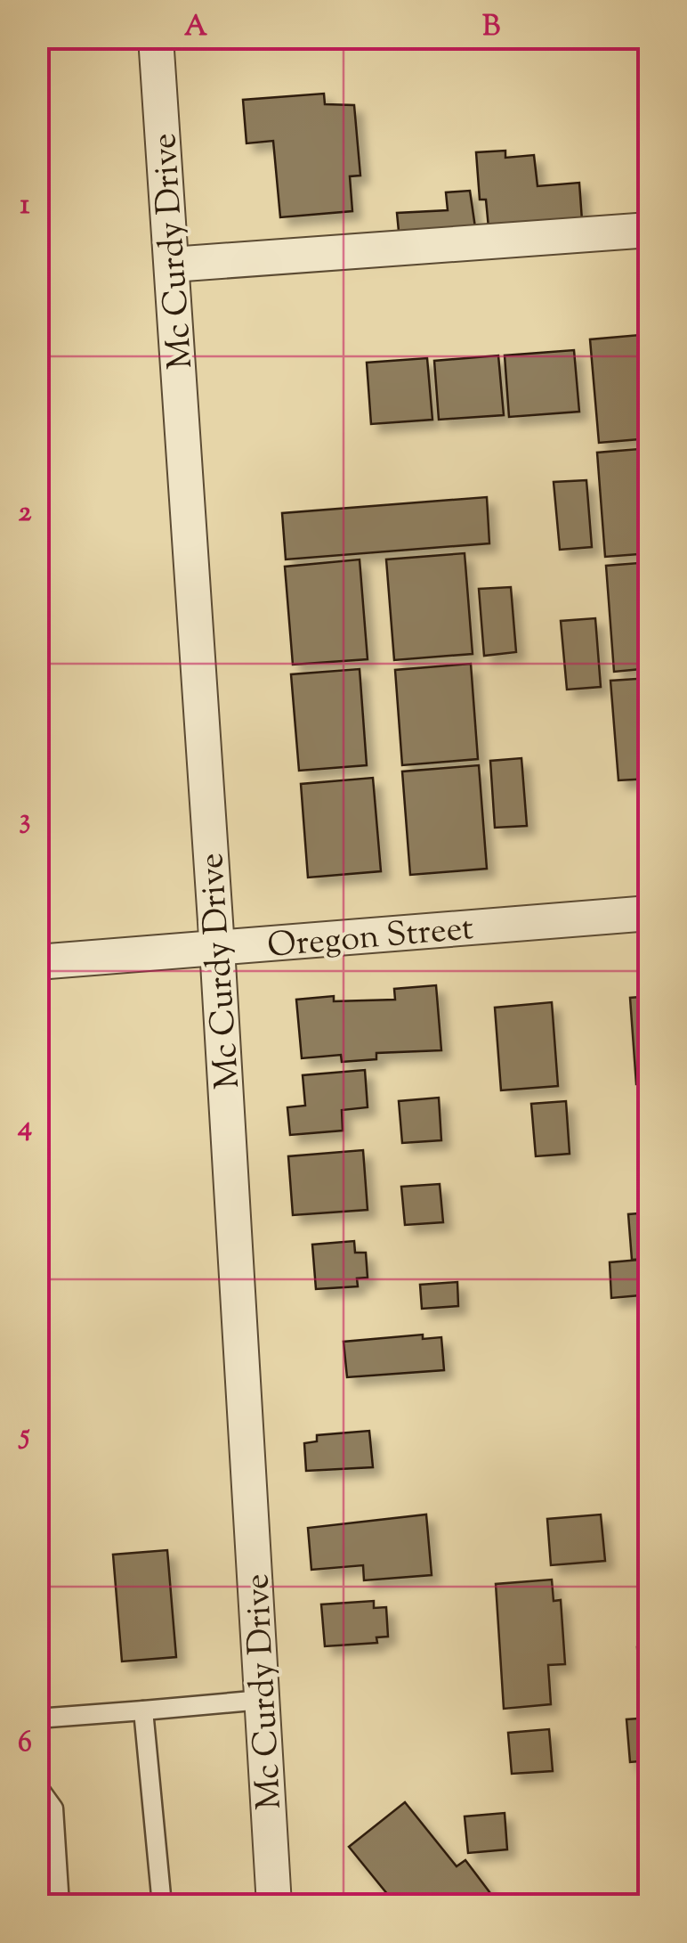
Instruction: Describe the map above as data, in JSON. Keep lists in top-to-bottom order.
{
  "streets": {
    "street": ["Mc Curdy Drive", "Oregon Street"]
  },
  "crossings": [
    ["Mc Curdy Drive", "Oregon Street"]
  ],
  "grid": {
    "columns": ["A", "B"],
    "rows": [
      "1",
      "2",
      "3",
      "4",
      "5",
      "6"
    ]
  }
}
